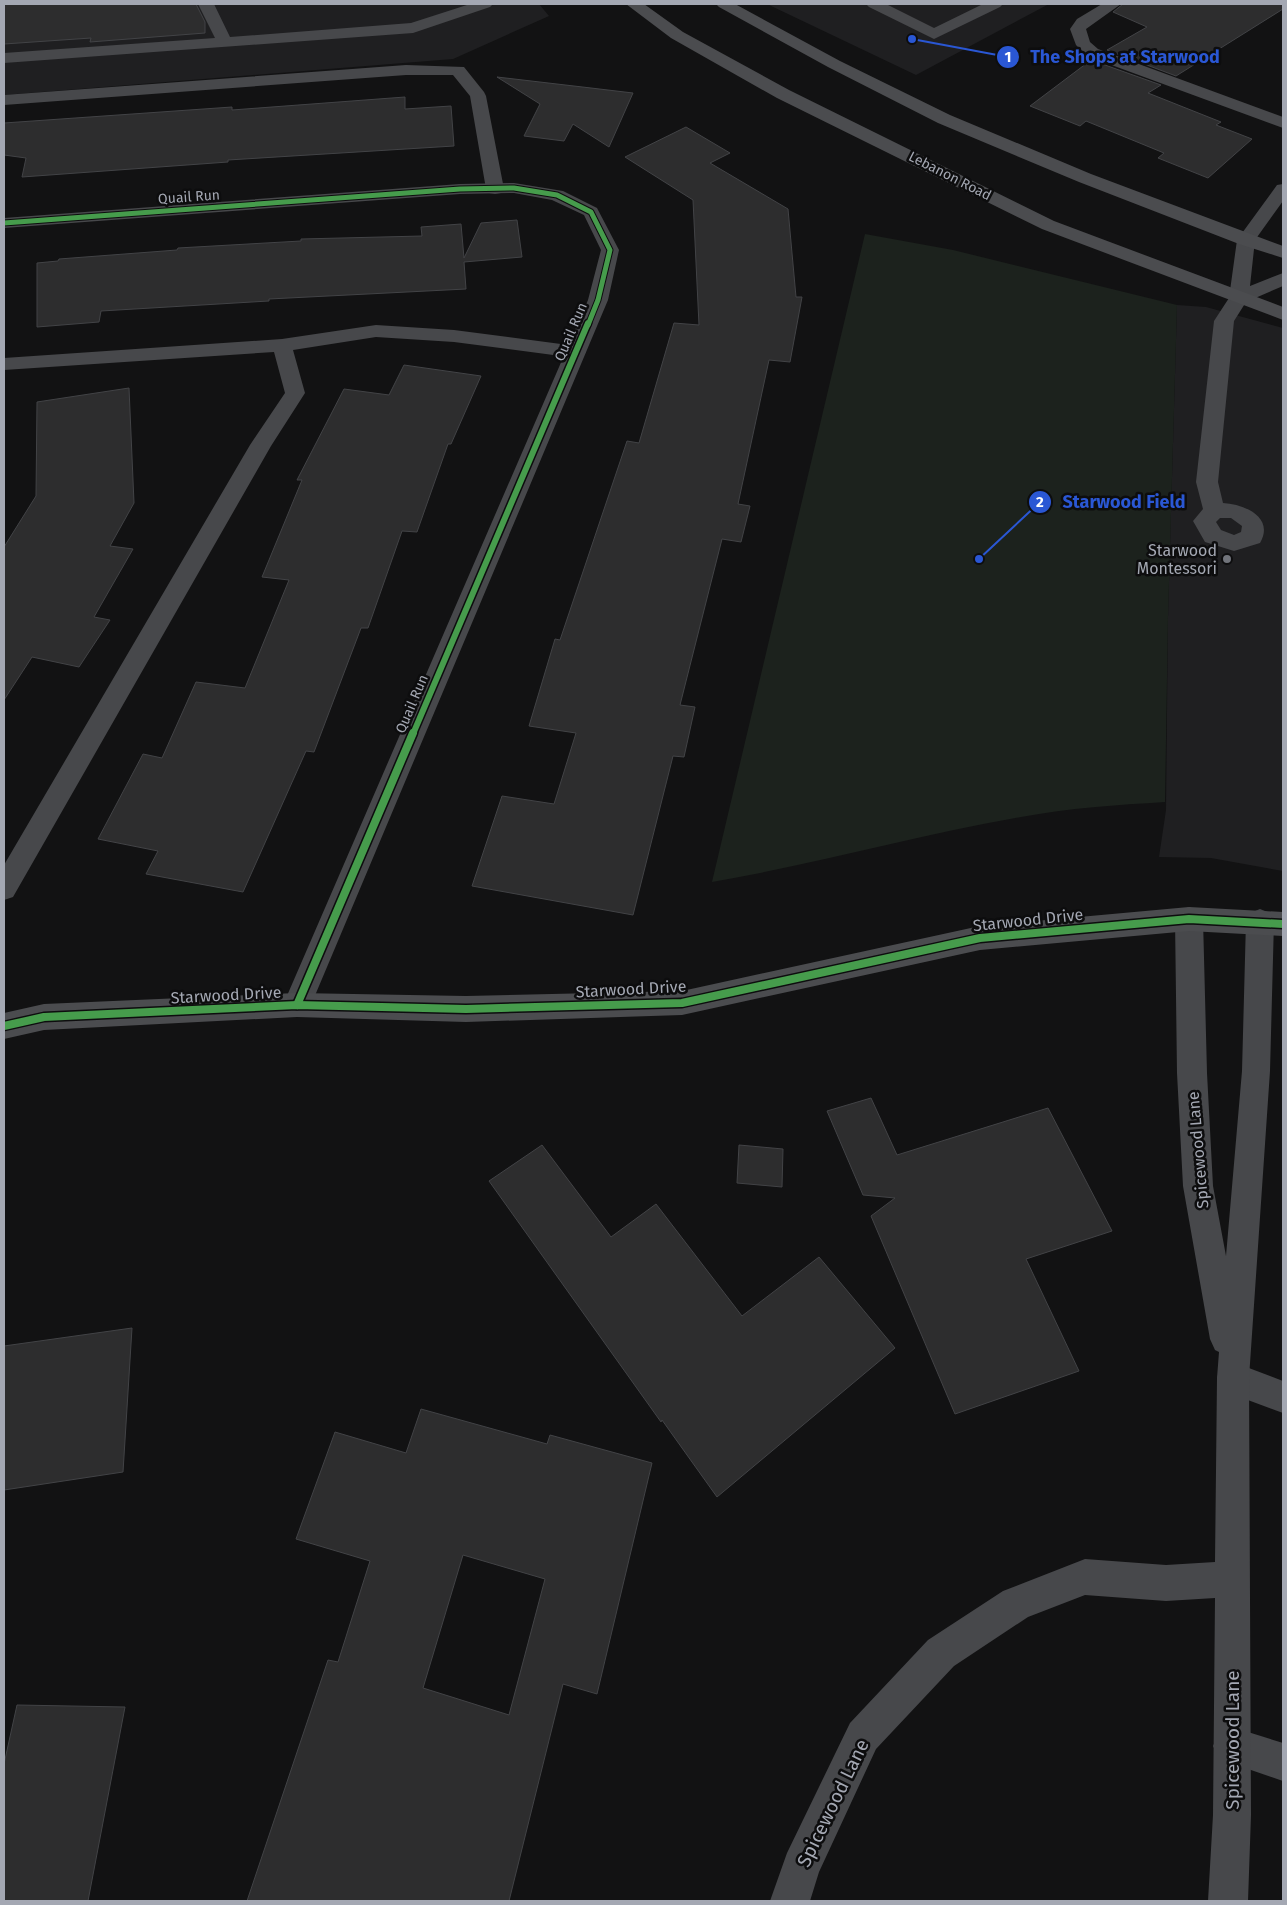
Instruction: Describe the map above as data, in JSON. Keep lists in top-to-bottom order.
{
  "streets": {
    "main road": ["Lebanon Road", "Starwood Drive"],
    "street": ["Quail Run", "Spicewood Lane"]
  },
  "crossings": [
    ["Quail Run", "Starwood Drive"],
    ["Starwood Drive", "Spicewood Lane"]
  ],
  "places": ["The Shops at Starwood", "Starwood Field", "Starwood Montessori"]
}
